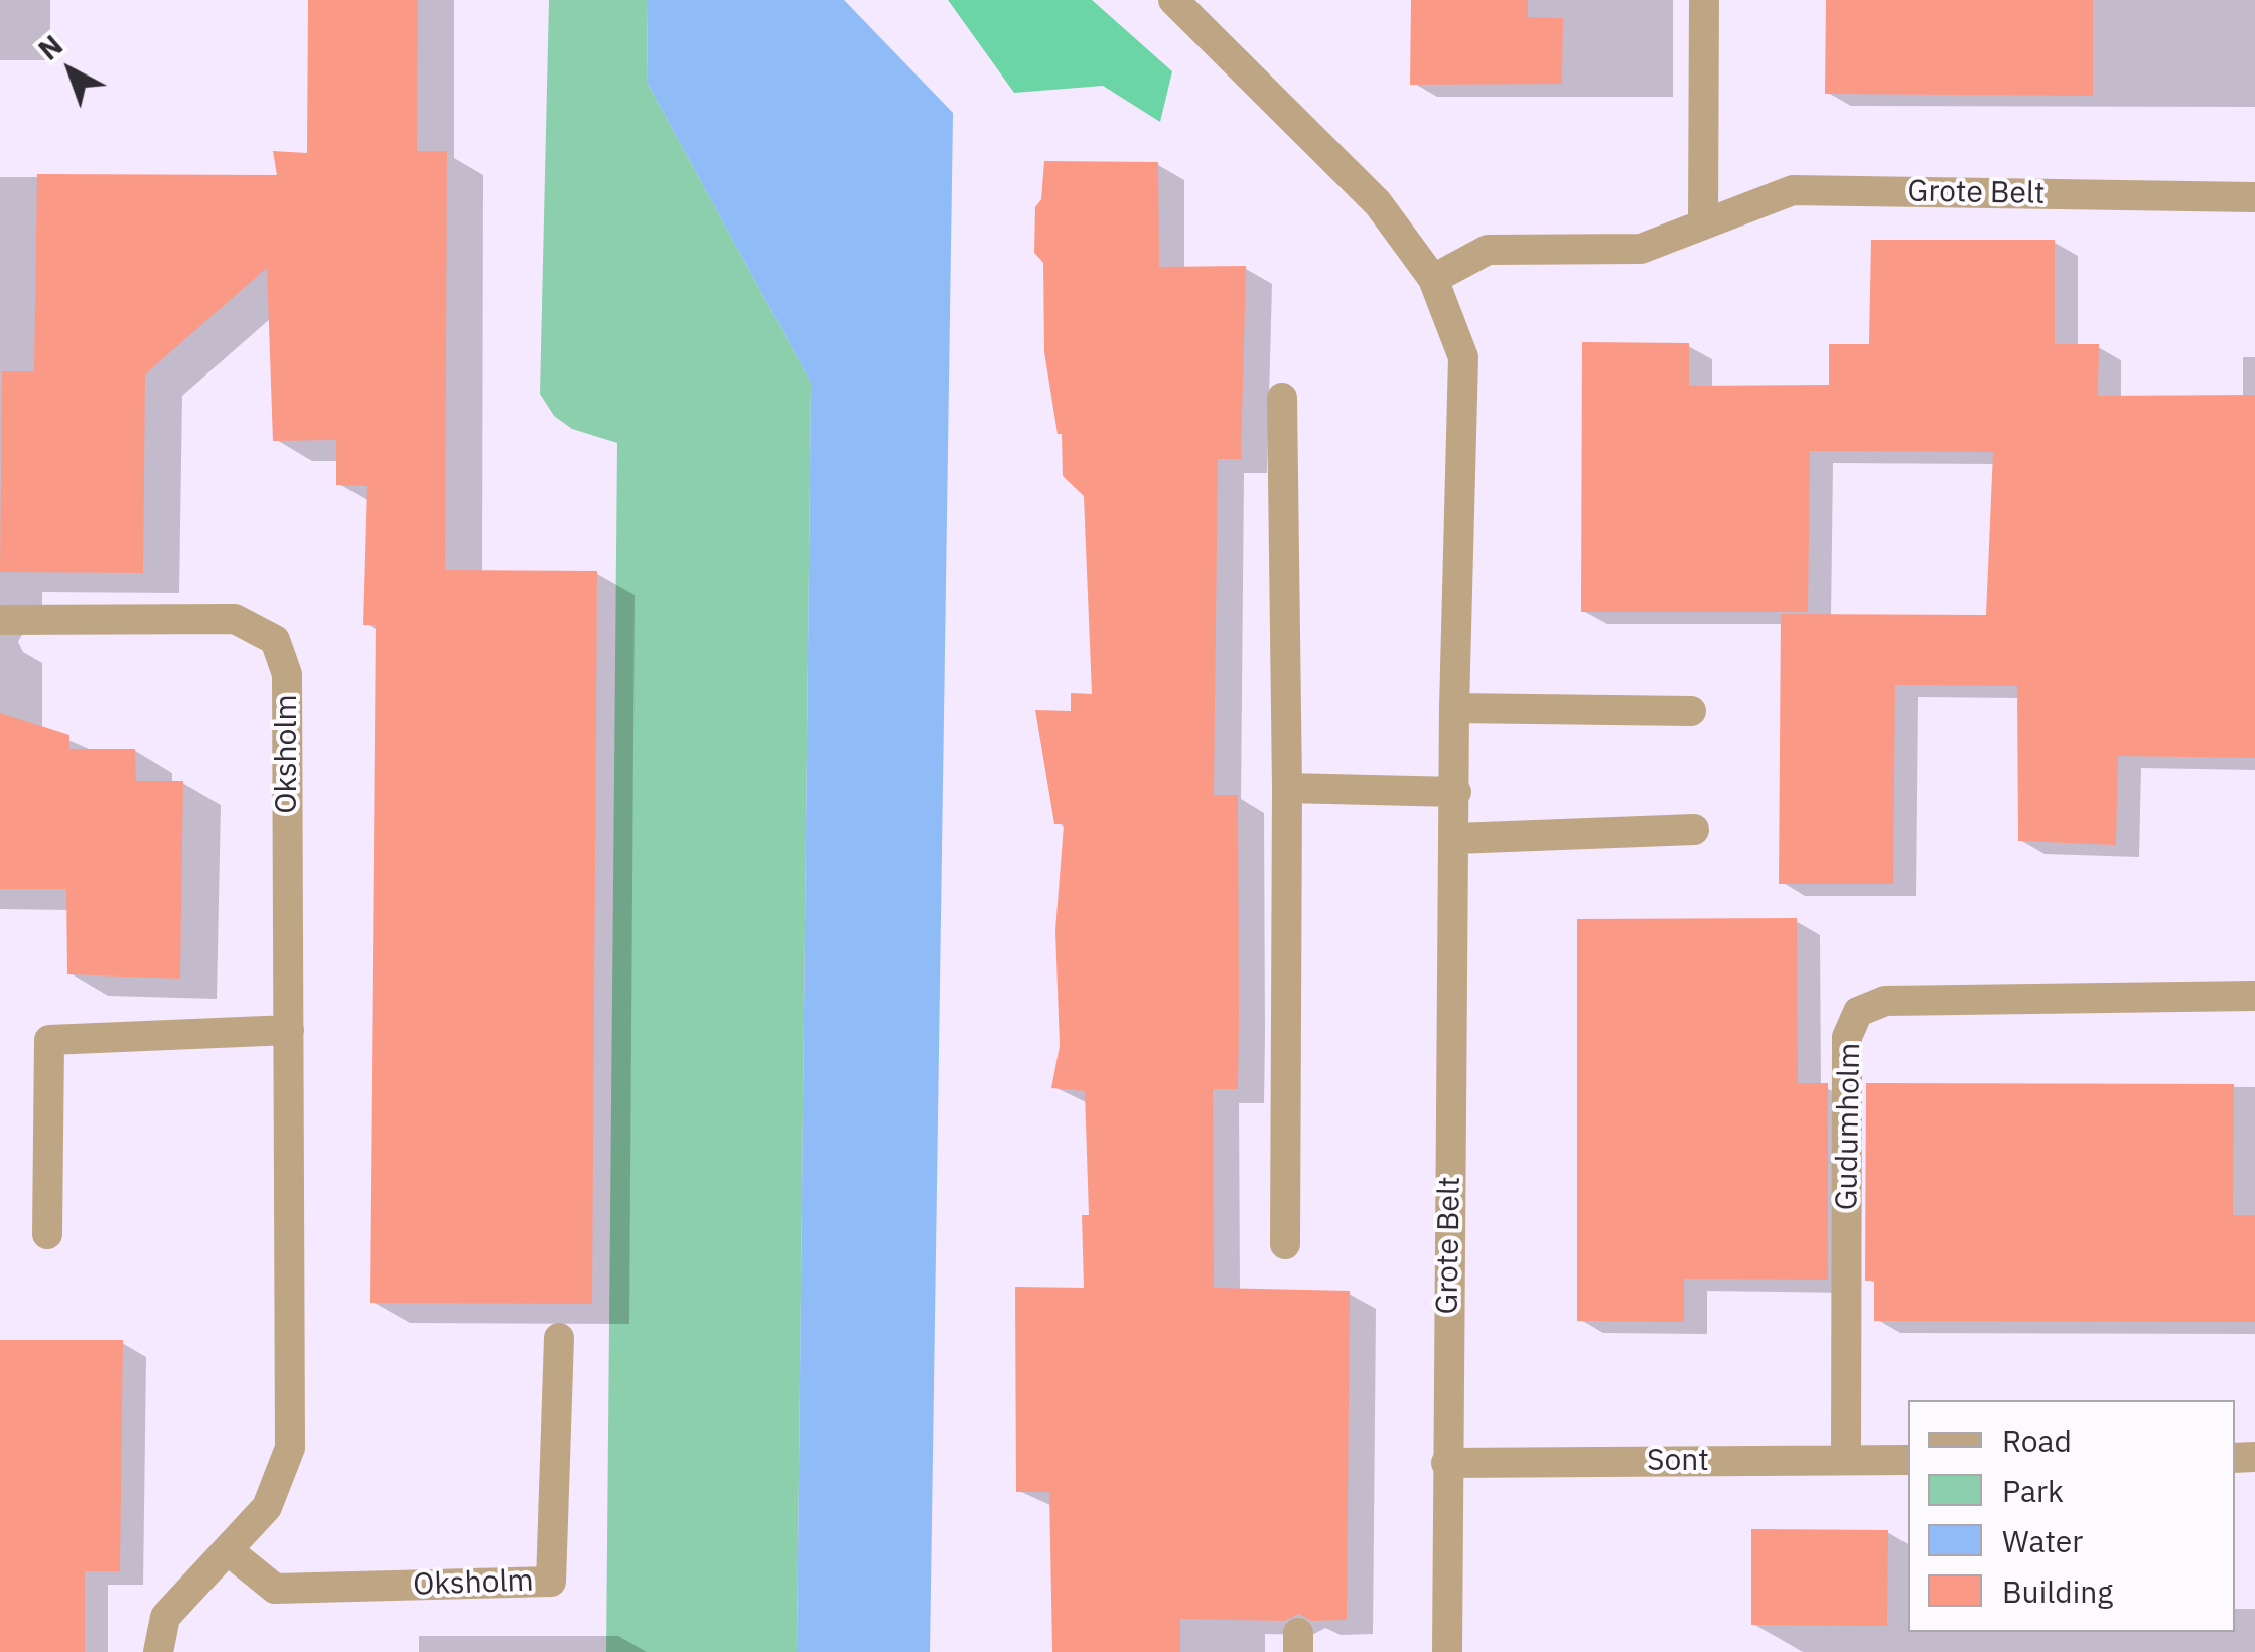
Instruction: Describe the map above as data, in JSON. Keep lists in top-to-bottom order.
{
  "streets": {
    "street": [
      "Grote Belt",
      "Oksholm",
      "Gudumholm",
      "Sont"
    ]
  },
  "crossings": [
    ["Grote Belt", "Sont"],
    ["Gudumholm", "Sont"]
  ],
  "legend": [
    "Road",
    "Park",
    "Water",
    "Building"
  ],
  "north": "top left"
}
